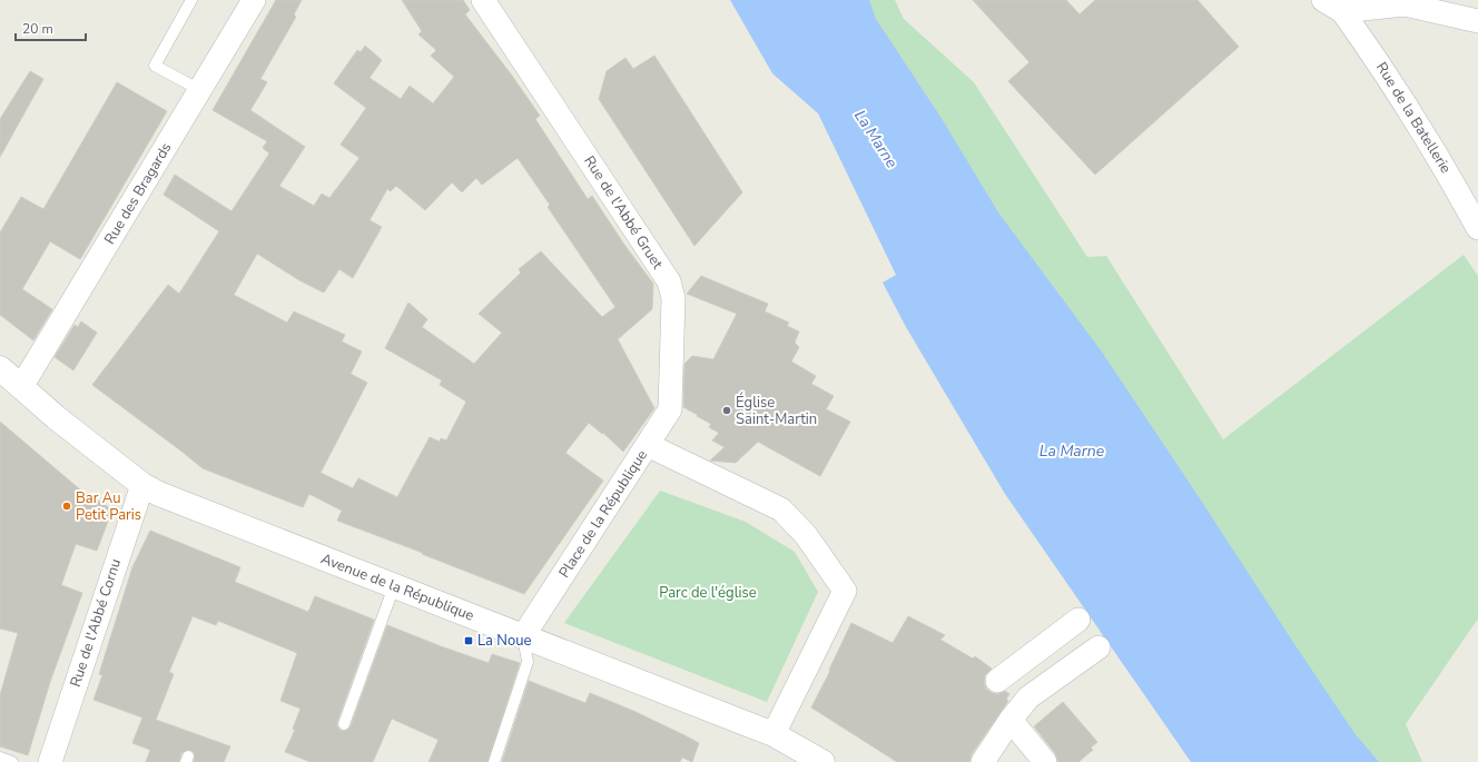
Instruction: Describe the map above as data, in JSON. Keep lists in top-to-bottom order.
{
  "streets": {
    "main road": ["Avenue de la République"],
    "street": [
      "Rue de la Batellerie",
      "Rue des Bragards",
      "Rue de l'Abbé Gruet",
      "Place de la République",
      "Rue de l'Abbé Cornu"
    ]
  },
  "crossings": [
    ["Rue des Bragards", "Avenue de la République"],
    ["Rue de l'Abbé Gruet", "Place de la République"],
    ["Place de la République", "Avenue de la République"],
    ["Avenue de la République", "Rue de l'Abbé Cornu"]
  ],
  "water": ["La Marne"],
  "parks": ["Parc de l'église"],
  "places": {
    "other": ["Église Saint-Martin", "Bar Au Petit Paris"],
    "transit": ["La Noue"]
  },
  "scale_bar": "20 m"
}
